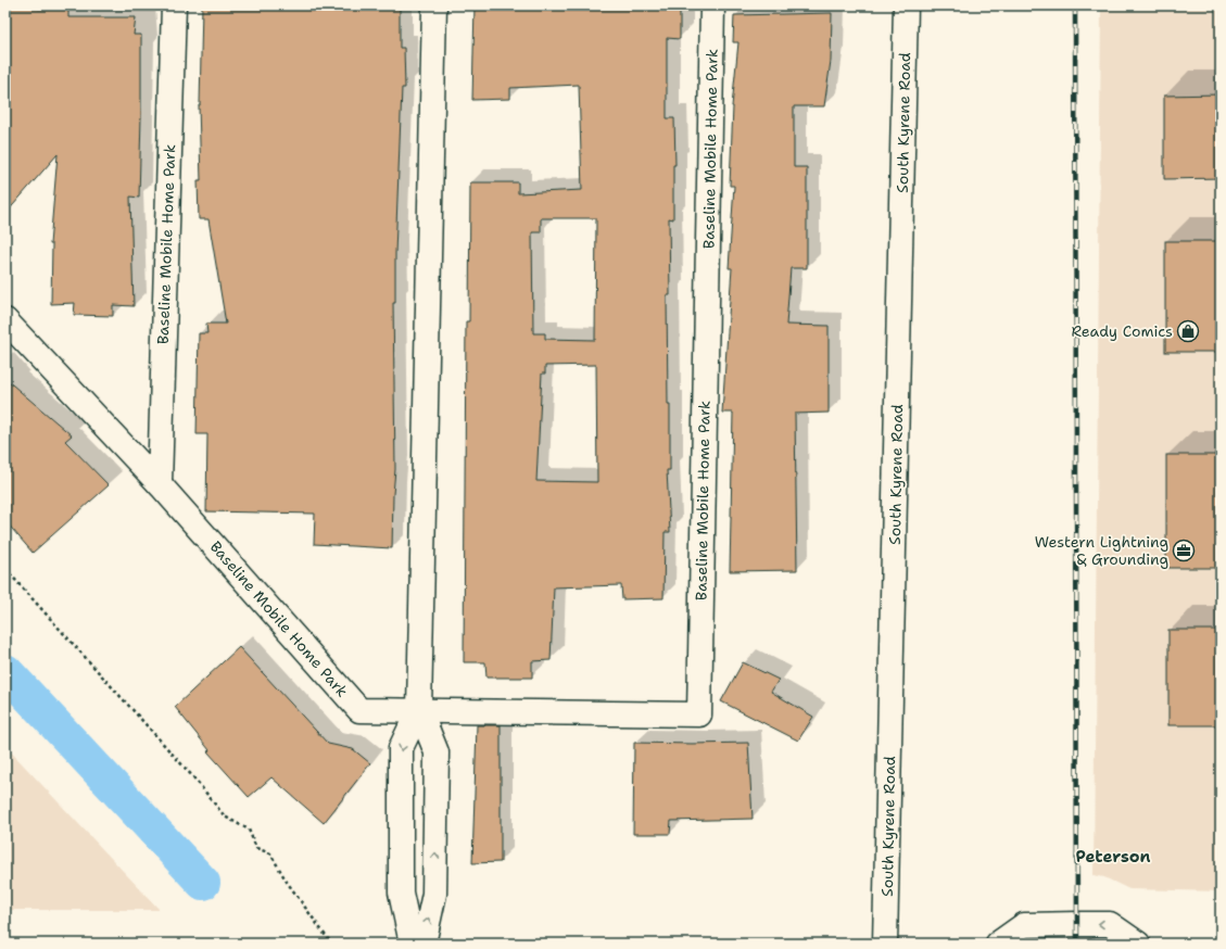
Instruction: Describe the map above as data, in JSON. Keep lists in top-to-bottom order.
{
  "streets": {
    "street": ["South Kyrene Road", "Baseline Mobile Home Park"]
  },
  "districts": ["Peterson"],
  "places": {
    "shop": ["Ready Comics"],
    "office": ["Western Lightning & Grounding"]
  }
}
